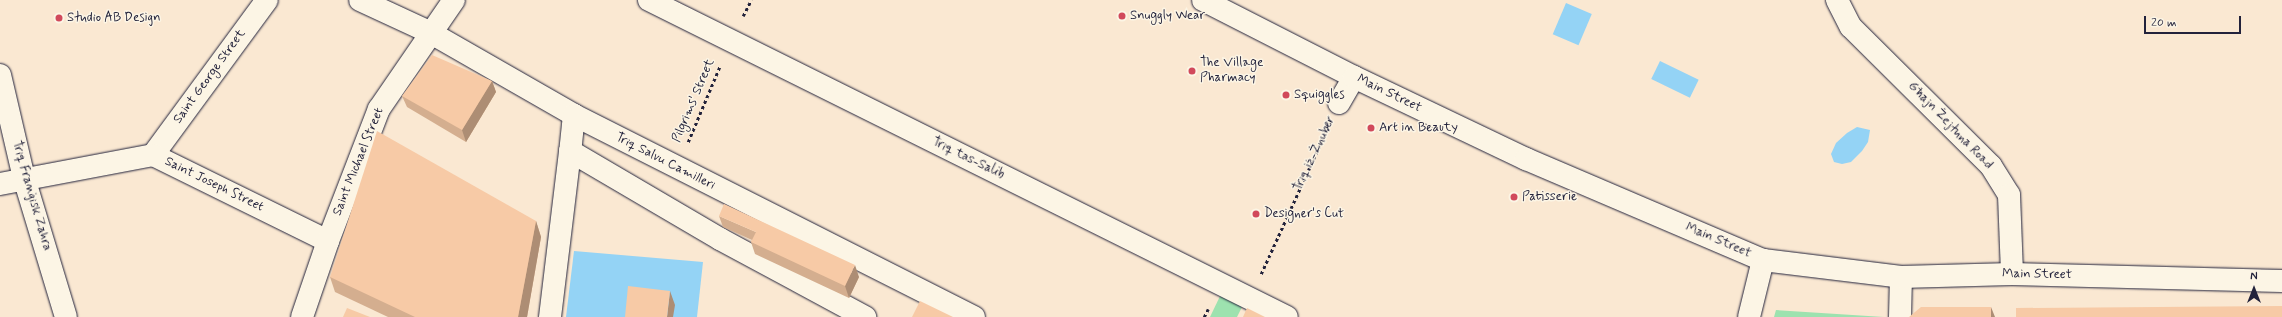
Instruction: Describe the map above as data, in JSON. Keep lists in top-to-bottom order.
{
  "streets": {
    "street": [
      "Saint George Street",
      "Main Street",
      "Għajn Żejtuna Road",
      "Triq iż-Żnuber",
      "Triq tas-Salib",
      "Saint Michael Street",
      "Triq Salvu Camilleri",
      "Saint Joseph Street",
      "Triq Franġisk Zahra"
    ],
    "path": ["Pilgrims' Street"]
  },
  "crossings": [
    ["Saint George Street", "Saint Joseph Street"],
    ["Main Street", "Għajn Żejtuna Road"],
    ["Main Street", "Triq iż-Żnuber"],
    ["Pilgrims' Street", "Triq tas-Salib"],
    ["Pilgrims' Street", "Triq Salvu Camilleri"],
    ["Triq iż-Żnuber", "Triq tas-Salib"],
    ["Saint Michael Street", "Triq Salvu Camilleri"],
    ["Saint Michael Street", "Saint Joseph Street"],
    ["Saint Joseph Street", "Triq Franġisk Zahra"]
  ],
  "places": [
    "Snuggly Wear",
    "Studio AB Design",
    "The Village Pharmacy",
    "Squiggles",
    "Art in Beauty",
    "Patisserie",
    "Designer's Cut"
  ],
  "scale_bar": "20 m",
  "north": "top"
}
